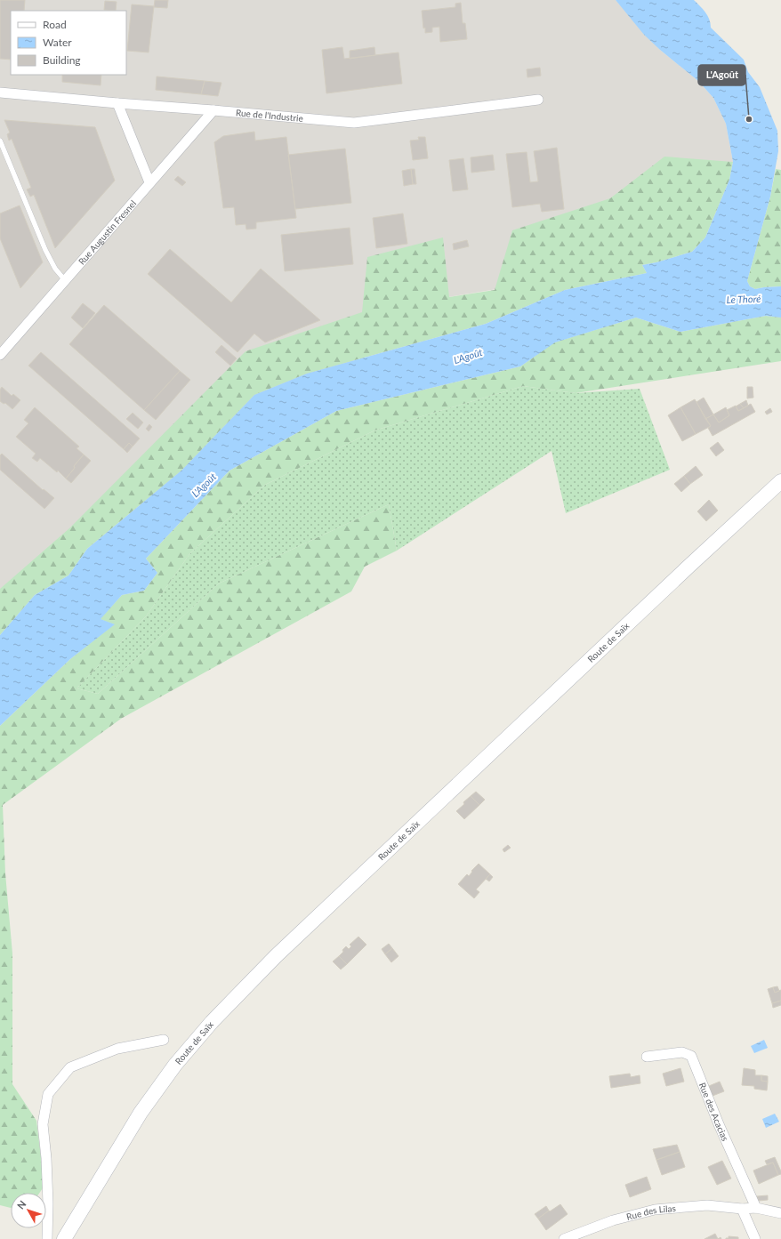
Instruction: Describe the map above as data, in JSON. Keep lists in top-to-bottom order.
{
  "streets": {
    "street": [
      "Rue de l'Industrie",
      "Rue Augustin Fresnel",
      "Route de Saïx",
      "Rue des Acacias",
      "Rue des Lilas"
    ]
  },
  "crossings": [
    ["Rue de l'Industrie", "Rue Augustin Fresnel"],
    ["Rue des Acacias", "Rue des Lilas"]
  ],
  "water": ["Le Thoré", "L'Agoût"],
  "places": ["L'Agoût"],
  "legend": ["Road", "Water", "Building"],
  "north": "top left"
}
